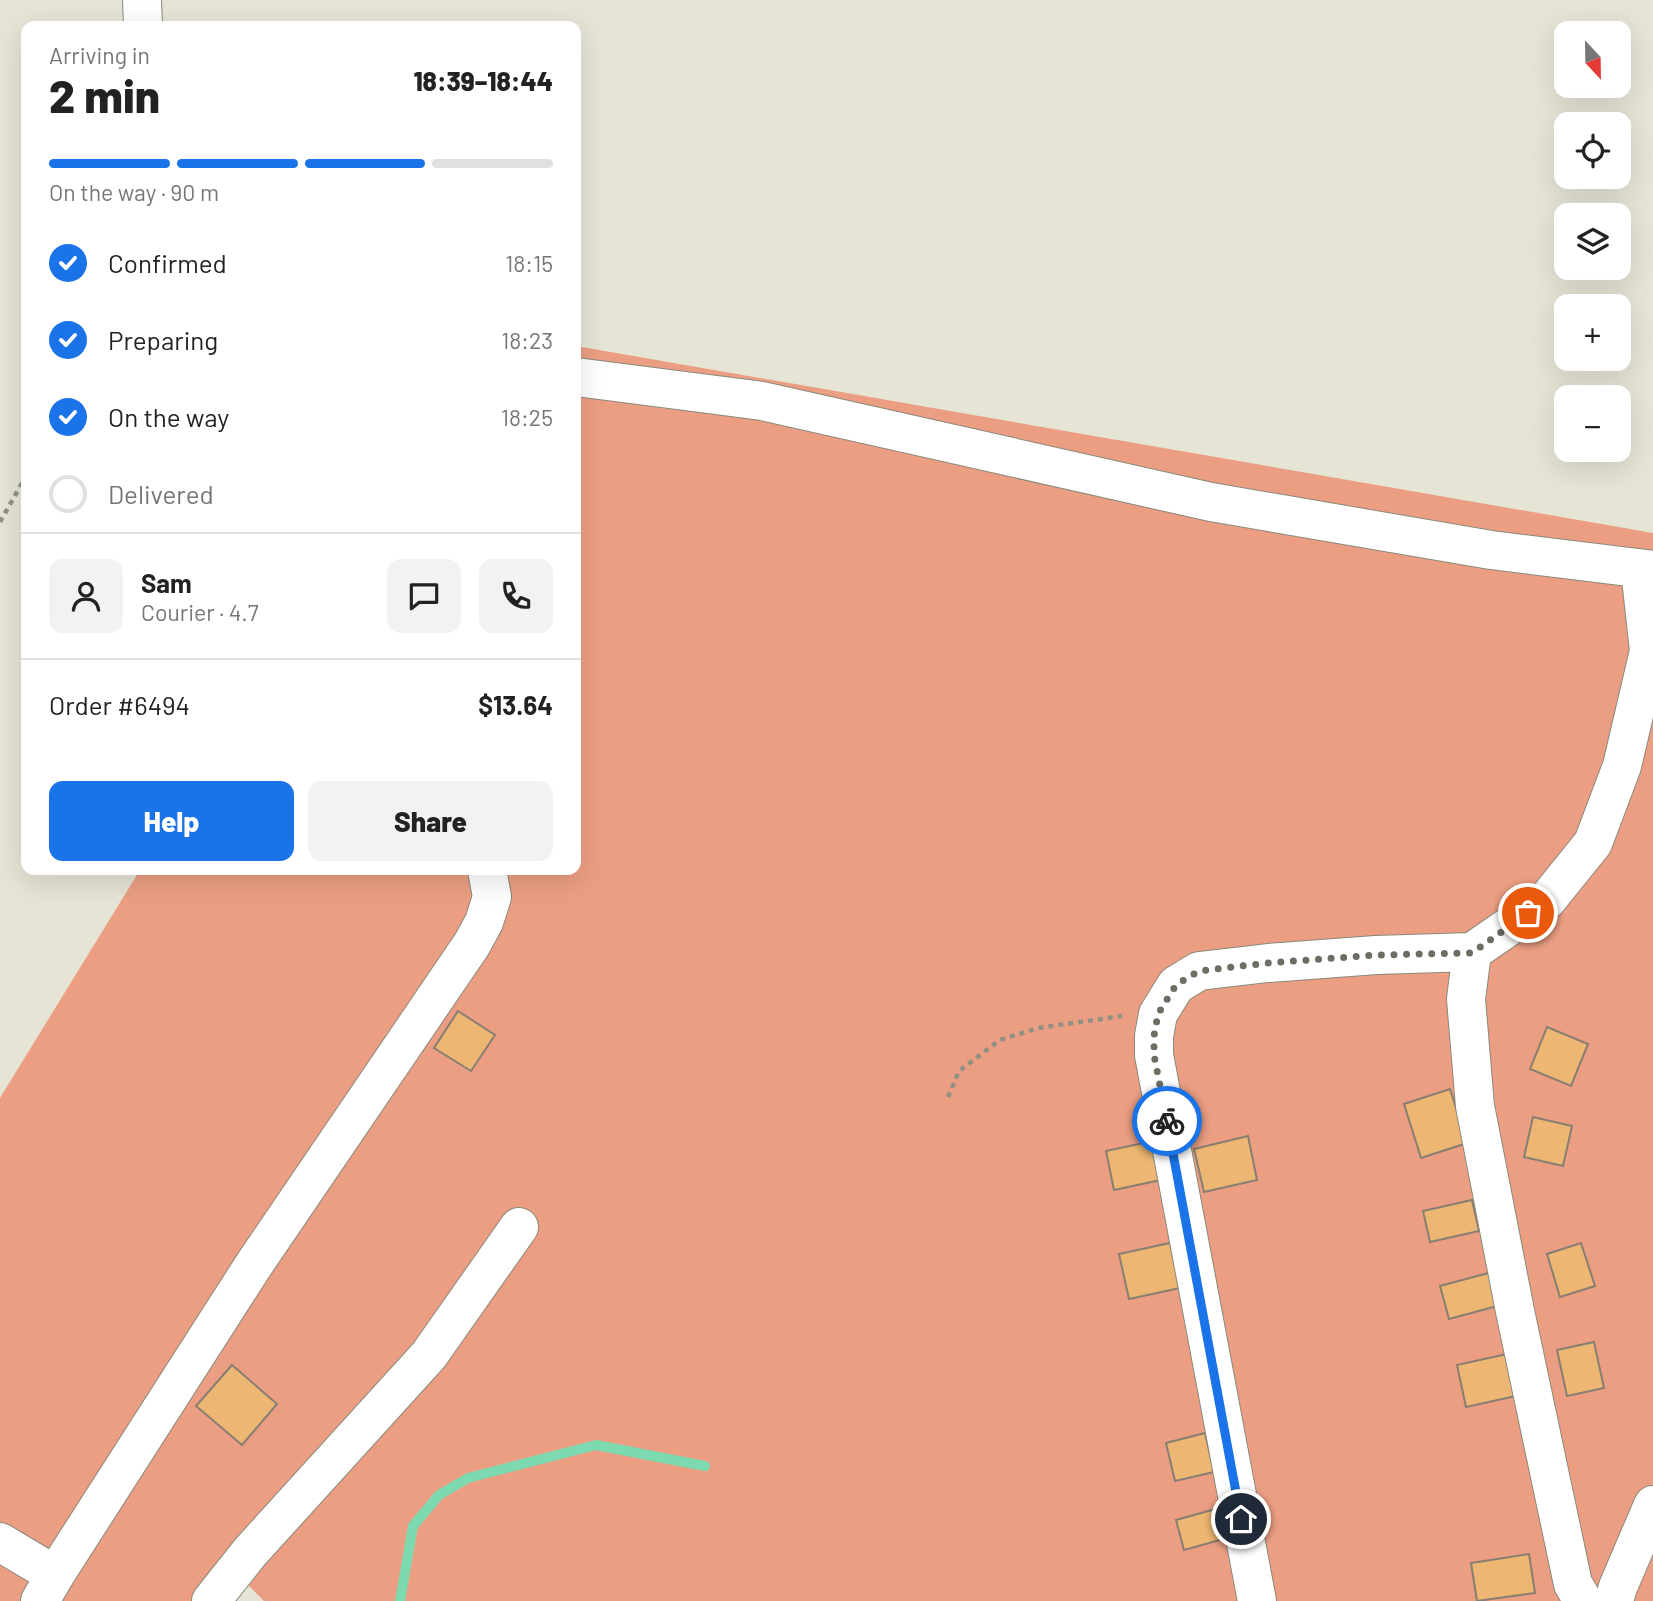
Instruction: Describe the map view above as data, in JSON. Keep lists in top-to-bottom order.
{
  "north": "bottom",
  "page": {
    "map_buttons": ["+", "−"],
    "heading": ["2 min", "Arriving in", "18:39–18:44"],
    "panel": [
      "Sam",
      "Courier · 4.7",
      "Order #6494",
      "$13.64"
    ],
    "bar": "On the way · 90 m",
    "list": [
      ["Confirmed", "18:15"],
      ["Preparing", "18:23"],
      ["On the way", "18:25"],
      "Delivered"
    ],
    "buttons": ["Help", "Share"]
  }
}
